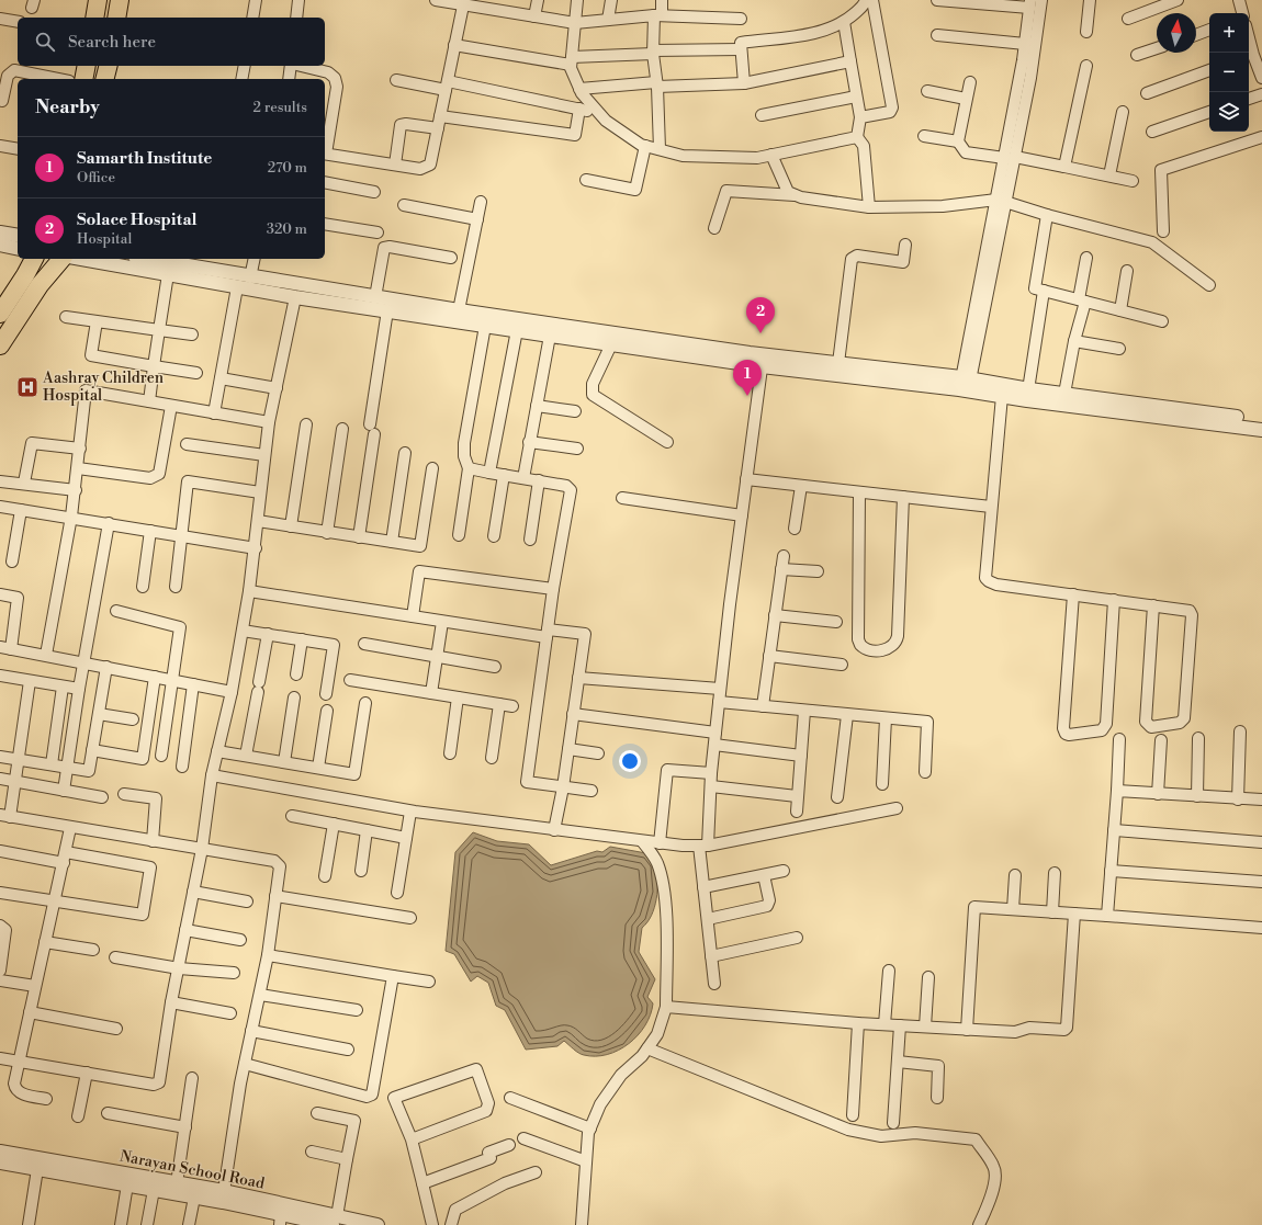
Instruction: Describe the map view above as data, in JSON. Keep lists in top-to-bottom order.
{
  "streets": {
    "street": ["Narayan School Road"]
  },
  "places": {
    "hospital": ["Aashray Children Hospital"]
  },
  "north": "top",
  "page": {
    "map_buttons": ["+", "−"],
    "search": "Search here",
    "heading": ["Nearby", "2 results"],
    "list": [
      {
        "mark": "1",
        "name": "Samarth Institute",
        "note": "Office",
        "value": "270 m"
      },
      {
        "mark": "2",
        "name": "Solace Hospital",
        "note": "Hospital",
        "value": "320 m"
      }
    ],
    "pins": ["2", "1"]
  }
}
